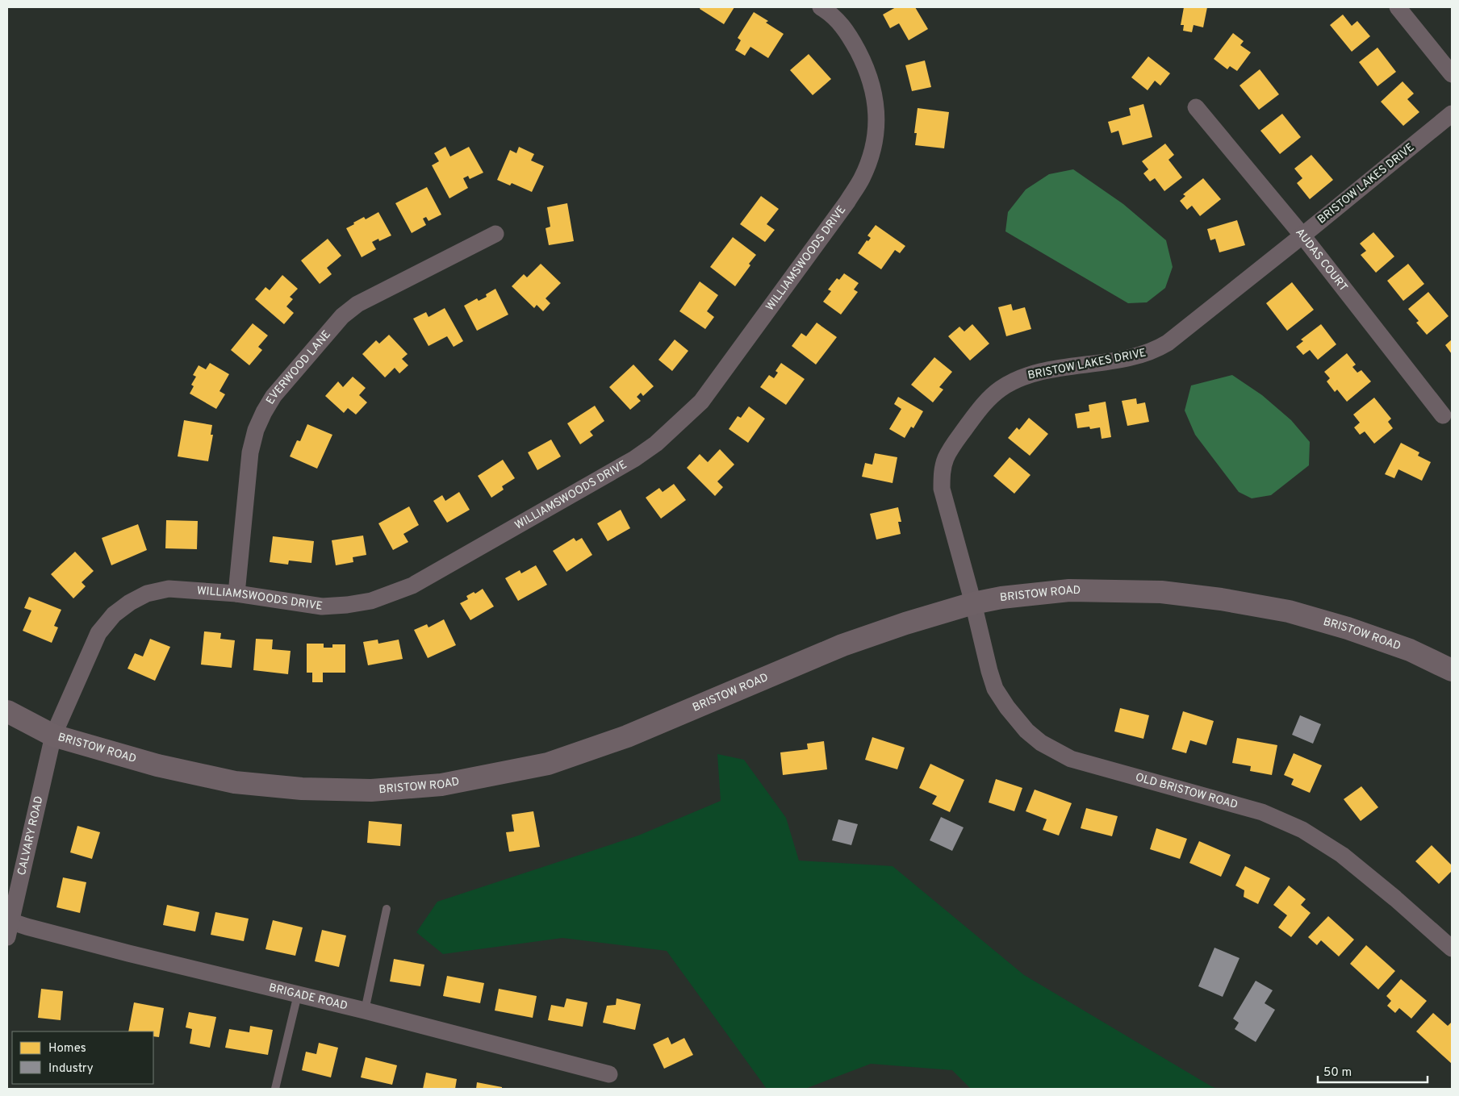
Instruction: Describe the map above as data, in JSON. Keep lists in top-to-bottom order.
{
  "streets": {
    "main road": ["BRISTOW ROAD"],
    "street": [
      "BRISTOW LAKES DRIVE",
      "WILLIAMSWOODS DRIVE",
      "AUDAS COURT",
      "EVERWOOD LANE",
      "OLD BRISTOW ROAD",
      "CALVARY ROAD",
      "BRIGADE ROAD"
    ]
  },
  "crossings": [
    ["BRISTOW LAKES DRIVE", "AUDAS COURT"],
    ["BRISTOW LAKES DRIVE", "BRISTOW ROAD"],
    ["BRISTOW LAKES DRIVE", "OLD BRISTOW ROAD"],
    ["WILLIAMSWOODS DRIVE", "EVERWOOD LANE"],
    ["WILLIAMSWOODS DRIVE", "BRISTOW ROAD"],
    ["WILLIAMSWOODS DRIVE", "CALVARY ROAD"],
    ["BRISTOW ROAD", "OLD BRISTOW ROAD"],
    ["BRISTOW ROAD", "CALVARY ROAD"],
    ["CALVARY ROAD", "BRIGADE ROAD"]
  ],
  "legend": ["Homes", "Industry"],
  "scale_bar": "50 m"
}
